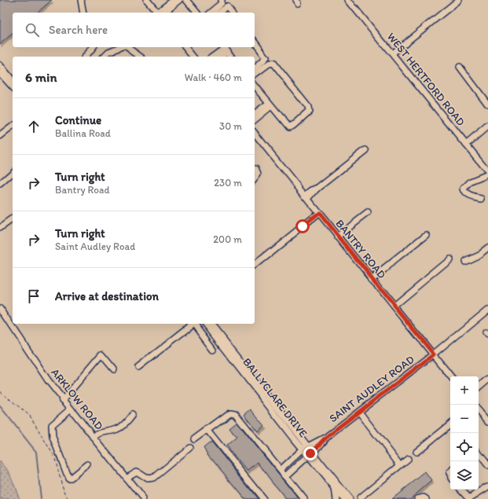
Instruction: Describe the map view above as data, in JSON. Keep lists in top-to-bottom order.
{
  "streets": {
    "street": [
      "WEST HERTFORD ROAD",
      "BANTRY ROAD",
      "SAINT AUDLEY ROAD",
      "BALLYCLARE DRIVE",
      "ARKLOW ROAD"
    ]
  },
  "crossings": [
    ["BANTRY ROAD", "SAINT AUDLEY ROAD"],
    ["SAINT AUDLEY ROAD", "BALLYCLARE DRIVE"]
  ],
  "page": {
    "search": "Search here",
    "heading": ["6 min", "Walk · 460 m"],
    "list": [
      ["Continue", "Ballina Road", "30 m"],
      ["Turn right", "Bantry Road", "230 m"],
      ["Turn right", "Saint Audley Road", "200 m"],
      "Arrive at destination"
    ],
    "map_buttons": ["+", "−"]
  }
}
